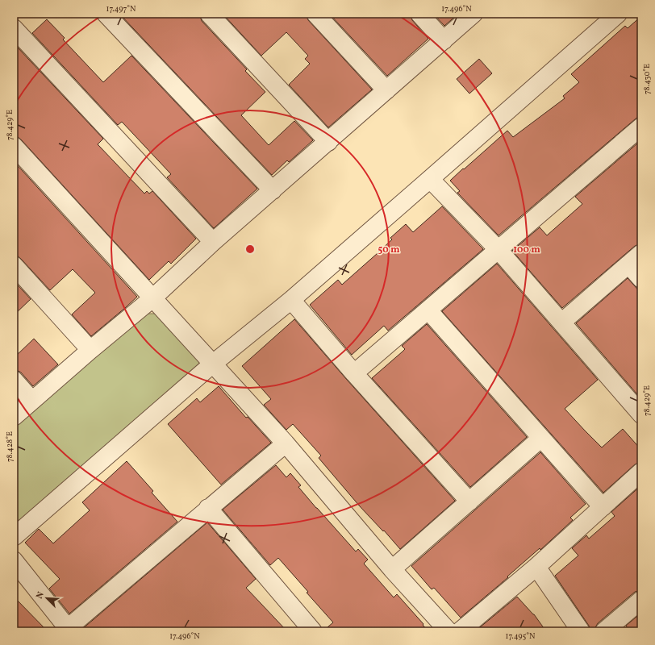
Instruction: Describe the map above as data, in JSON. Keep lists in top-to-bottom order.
{
  "north": "top left",
  "coordinates": [
    "17.497°N",
    "17.496°N",
    "78.430°E",
    "78.429°E",
    "78.428°E",
    "17.495°N"
  ],
  "rings": ["50 m", "100 m"]
}
